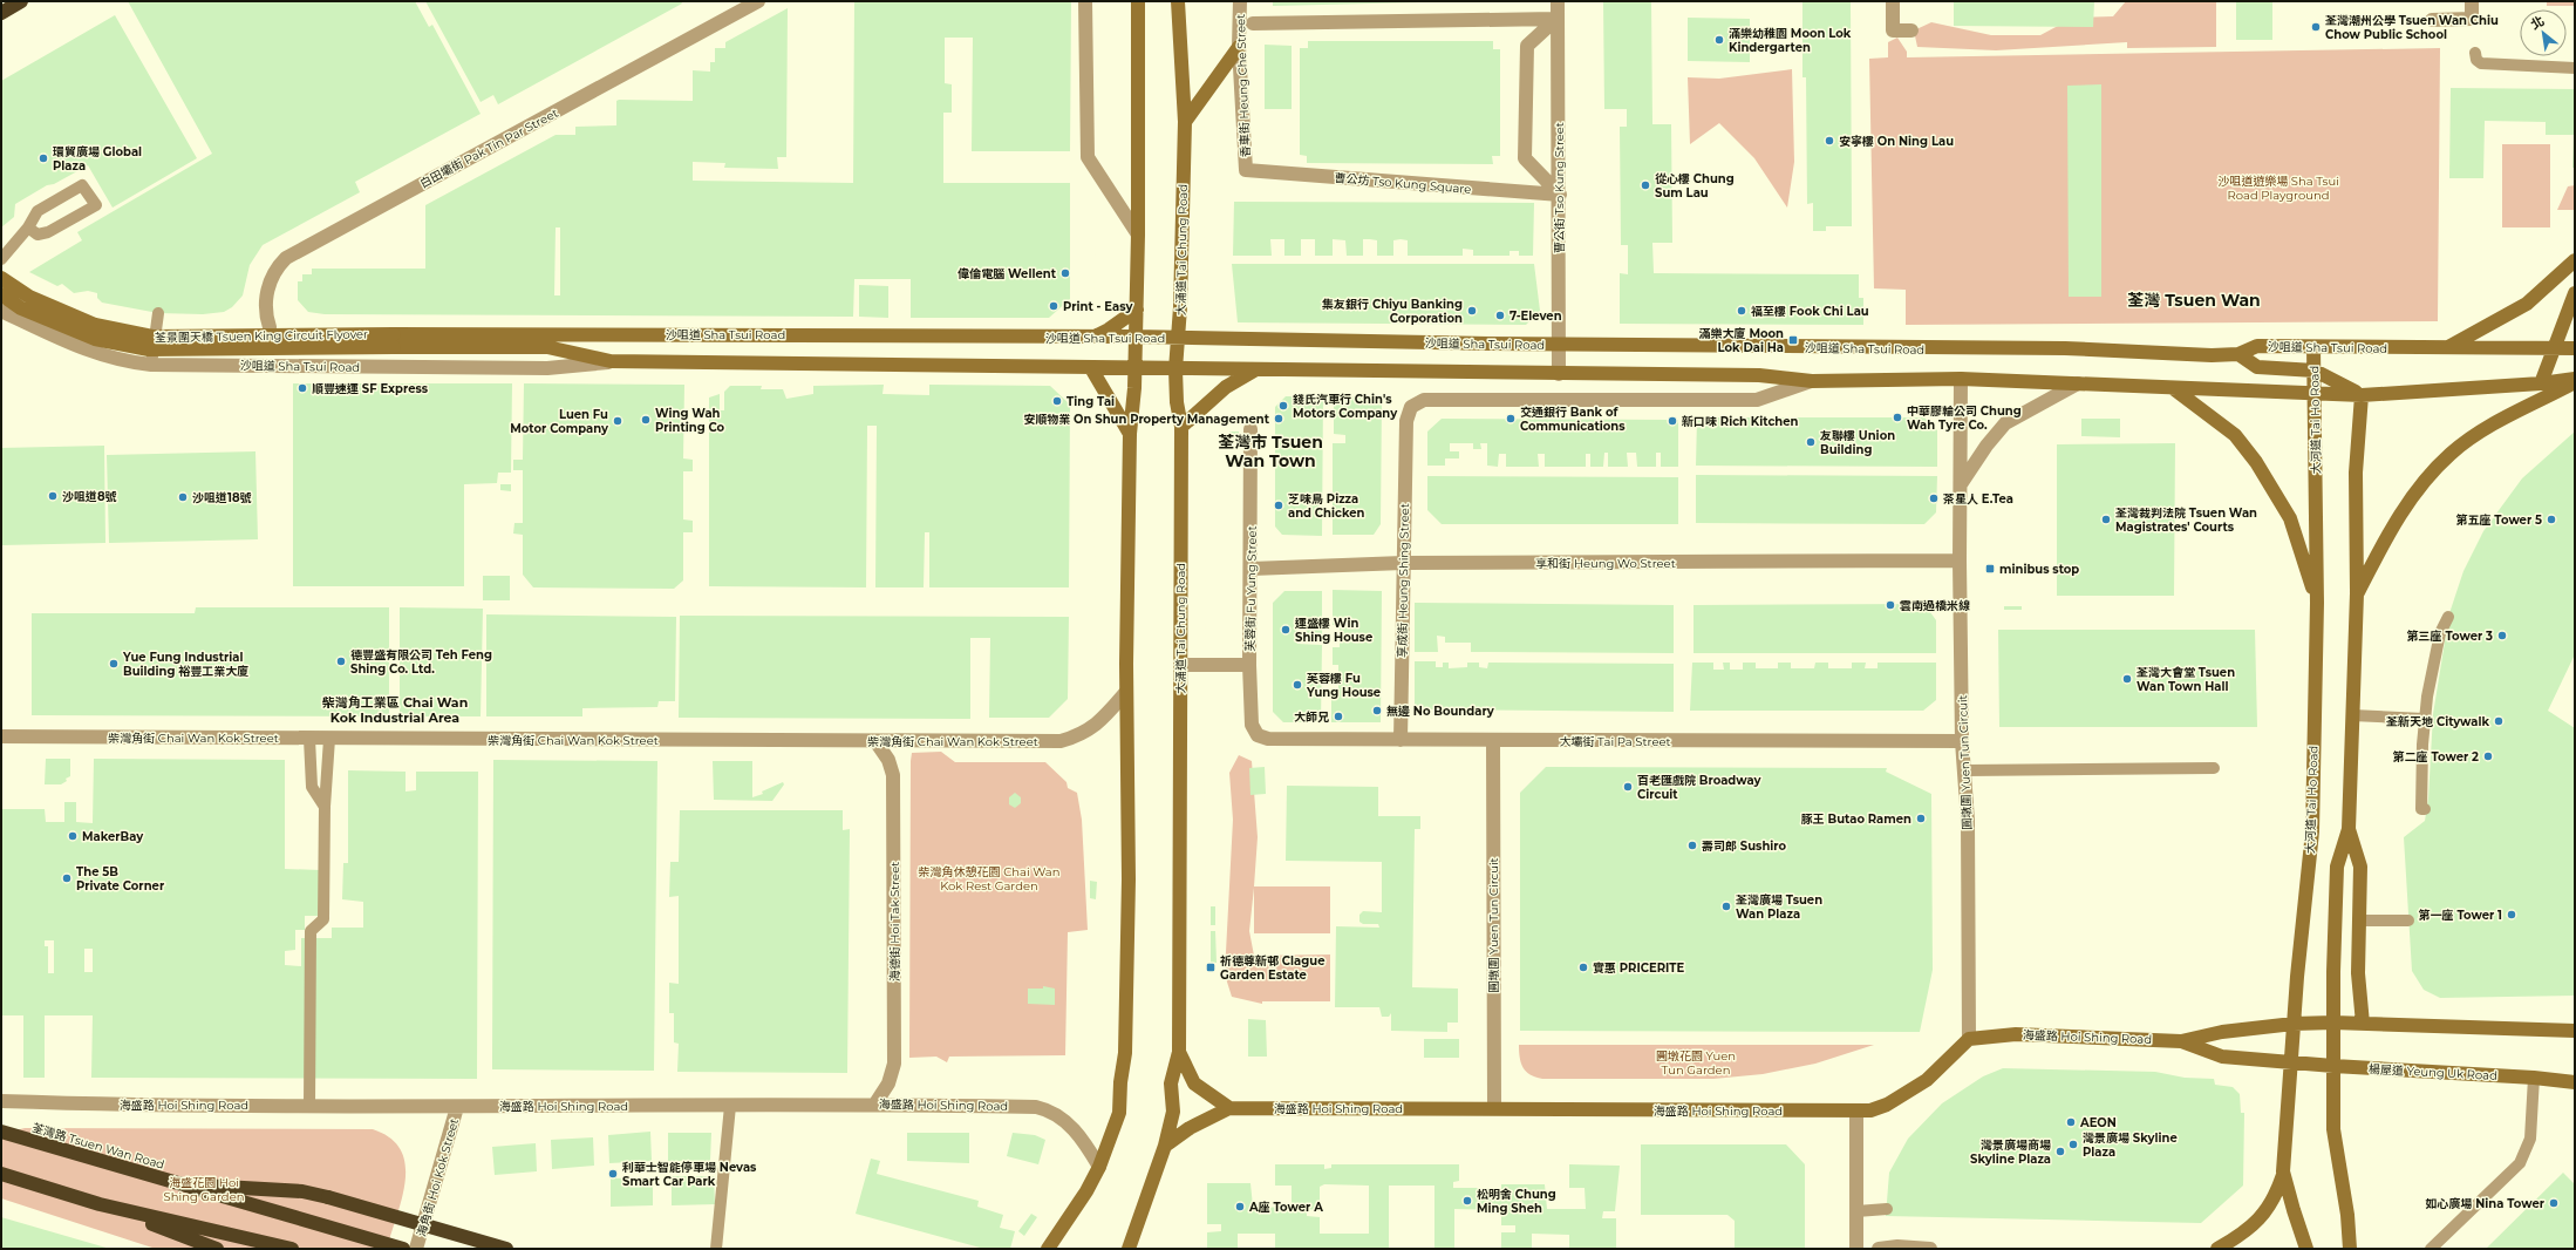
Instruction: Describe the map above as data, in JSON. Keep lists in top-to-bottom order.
{
  "streets": {
    "highway": ["荃灣路 Tsuen Wan Road"],
    "main road": [
      "大涌道 Tai Chung Road",
      "沙咀道 Sha Tsui Road",
      "荃景圍天橋 Tsuen King Circuit Flyover",
      "大河道 Tai Ho Road",
      "海盛路 Hoi Shing Road",
      "楊屋道 Yeung Uk Road"
    ],
    "street": [
      "香車街 Heung Che Street",
      "白田壩街 Pak Tin Par Street",
      "曹公坊 Tso Kung Square",
      "曹公街 Tso Kung Street",
      "享和街 Heung Wo Street",
      "享成街 Heung Shing Street",
      "芙蓉街 Fu Yung Street",
      "柴灣角街 Chai Wan Kok Street",
      "大壩街 Tai Pa Street",
      "圓墩圍 Yuen Tun Circuit",
      "海德街 Hoi Tak Street",
      "海角街 Hoi Kok Street"
    ]
  },
  "crossings": [
    ["香車街 Heung Che Street", "曹公坊 Tso Kung Square"],
    ["曹公坊 Tso Kung Square", "曹公街 Tso Kung Street"],
    ["曹公街 Tso Kung Street", "沙咀道 Sha Tsui Road"],
    ["大涌道 Tai Chung Road", "沙咀道 Sha Tsui Road"],
    ["大涌道 Tai Chung Road", "海盛路 Hoi Shing Road"],
    ["沙咀道 Sha Tsui Road", "荃景圍天橋 Tsuen King Circuit Flyover"],
    ["沙咀道 Sha Tsui Road", "大河道 Tai Ho Road"],
    ["沙咀道 Sha Tsui Road", "享成街 Heung Shing Street"],
    ["沙咀道 Sha Tsui Road", "圓墩圍 Yuen Tun Circuit"],
    ["大河道 Tai Ho Road", "海盛路 Hoi Shing Road"],
    ["大河道 Tai Ho Road", "楊屋道 Yeung Uk Road"],
    ["享和街 Heung Wo Street", "享成街 Heung Shing Street"],
    ["享和街 Heung Wo Street", "芙蓉街 Fu Yung Street"],
    ["享和街 Heung Wo Street", "圓墩圍 Yuen Tun Circuit"],
    ["享成街 Heung Shing Street", "大壩街 Tai Pa Street"],
    ["芙蓉街 Fu Yung Street", "大壩街 Tai Pa Street"],
    ["柴灣角街 Chai Wan Kok Street", "海德街 Hoi Tak Street"],
    ["大壩街 Tai Pa Street", "圓墩圍 Yuen Tun Circuit"],
    ["圓墩圍 Yuen Tun Circuit", "海盛路 Hoi Shing Road"],
    ["海德街 Hoi Tak Street", "海盛路 Hoi Shing Road"],
    ["海盛路 Hoi Shing Road", "楊屋道 Yeung Uk Road"],
    ["海盛路 Hoi Shing Road", "海角街 Hoi Kok Street"]
  ],
  "districts": ["荃灣 Tsuen Wan", "荃灣市 Tsuen Wan Town", "柴灣角工業區 Chai Wan Kok Industrial Area"],
  "parks": [
    "沙咀道遊樂場 Sha Tsui Road Playground",
    "柴灣角休憩花園 Chai Wan Kok Rest Garden",
    "圓墩花園 Yuen Tun Garden",
    "海盛花園 Hoi Shing Garden"
  ],
  "places": {
    "other": [
      "荃灣潮州公學 Tsuen Wan Chiu Chow Public School",
      "滿樂幼稚園 Moon Lok Kindergarten",
      "安寧樓 On Ning Lau",
      "環貿廣場 Global Plaza",
      "從心樓 Chung Sum Lau",
      "偉倫電腦 Wellent",
      "Print - Easy",
      "集友銀行 Chiyu Banking Corporation",
      "福至樓 Fook Chi Lau",
      "7-Eleven",
      "順豐速運 SF Express",
      "Ting Tai",
      "錢氏汽車行 Chin's Motors Company",
      "中華膠輪公司 Chung Wah Tyre Co.",
      "安順物業 On Shun Property Management",
      "交通銀行 Bank of Communications",
      "Wing Wah Printing Co",
      "Luen Fu Motor Company",
      "新口味 Rich Kitchen",
      "友聯樓 Union Building",
      "沙咀道8號",
      "沙咀道18號",
      "茶星人 E.Tea",
      "芝味鳥 Pizza and Chicken",
      "荃灣裁判法院 Tsuen Wan Magistrates' Courts",
      "第五座 Tower 5",
      "雲南過橋米線",
      "運盛樓 Win Shing House",
      "第三座 Tower 3",
      "德豐盛有限公司 Teh Feng Shing Co. Ltd.",
      "Yue Fung Industrial Building 裕豐工業大廈",
      "荃灣大會堂 Tsuen Wan Town Hall",
      "芙蓉樓 Fu Yung House",
      "無邊 No Boundary",
      "大師兄",
      "荃新天地 Citywalk",
      "第二座 Tower 2",
      "百老匯戲院 Broadway Circuit",
      "豚王 Butao Ramen",
      "MakerBay",
      "壽司郎 Sushiro",
      "The 5B Private Corner",
      "荃灣廣場 Tsuen Wan Plaza",
      "第一座 Tower 1",
      "實惠 PRICERITE",
      "AEON",
      "灣景廣場 Skyline Plaza",
      "灣景廣場商場 Skyline Plaza",
      "利華士智能停車場 Nevas Smart Car Park",
      "松明舍 Chung Ming Sheh",
      "如心廣場 Nina Tower",
      "A座 Tower A"
    ],
    "transit": ["滿樂大廈 Moon Lok Dai Ha", "minibus stop", "祈德尊新邨 Clague Garden Estate"]
  },
  "north": "top left"
}
